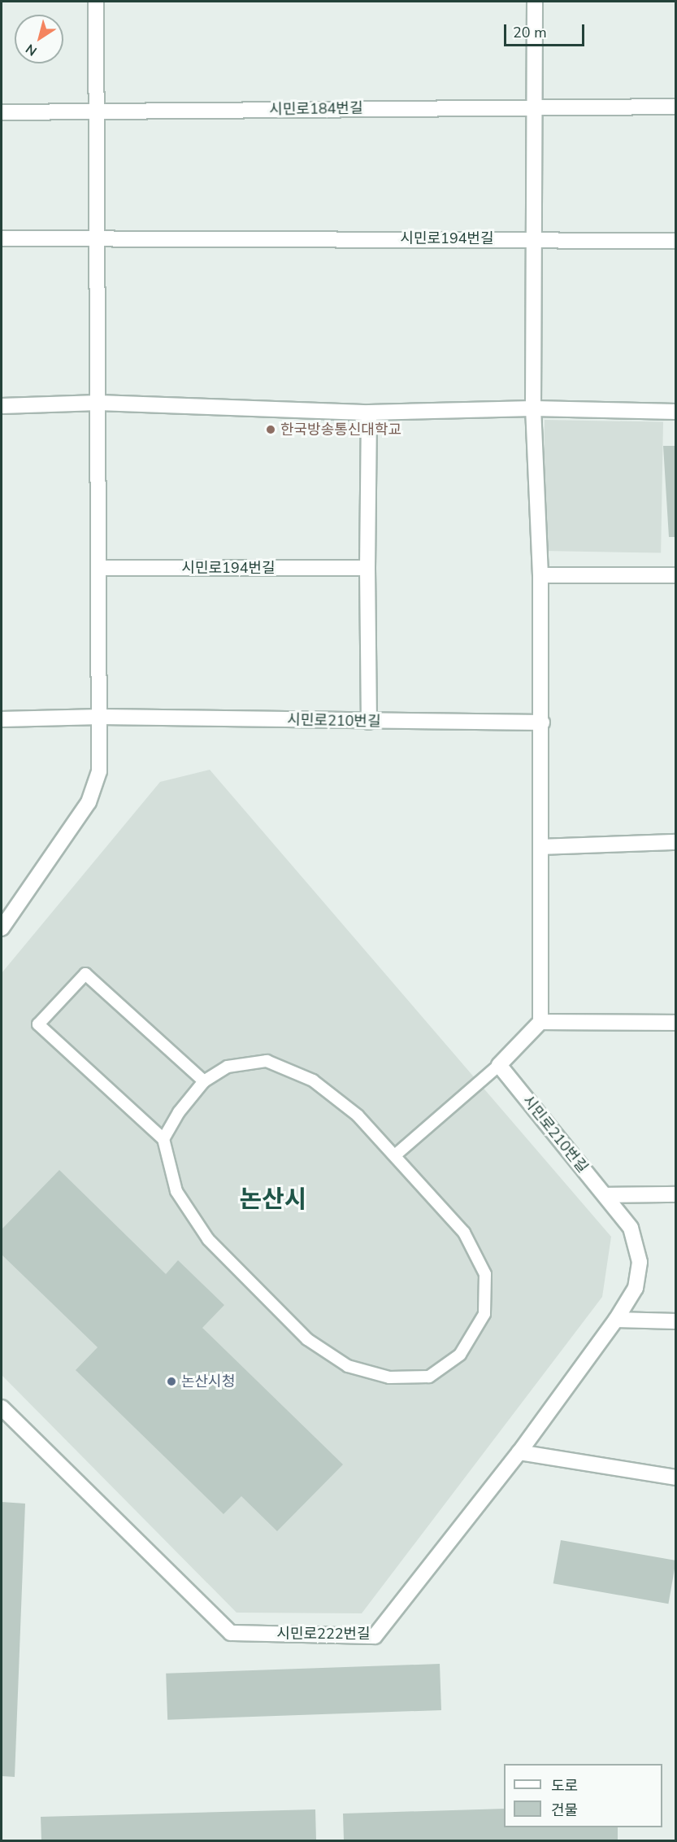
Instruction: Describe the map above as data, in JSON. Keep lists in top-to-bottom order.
{
  "streets": {
    "street": [
      "시민로184번길",
      "시민로194번길",
      "시민로210번길",
      "시민로222번길"
    ]
  },
  "districts": ["논산시"],
  "places": ["한국방송통신대학교", "논산시청"],
  "legend": ["도로", "건물"],
  "scale_bar": "20 m",
  "north": "bottom left"
}
